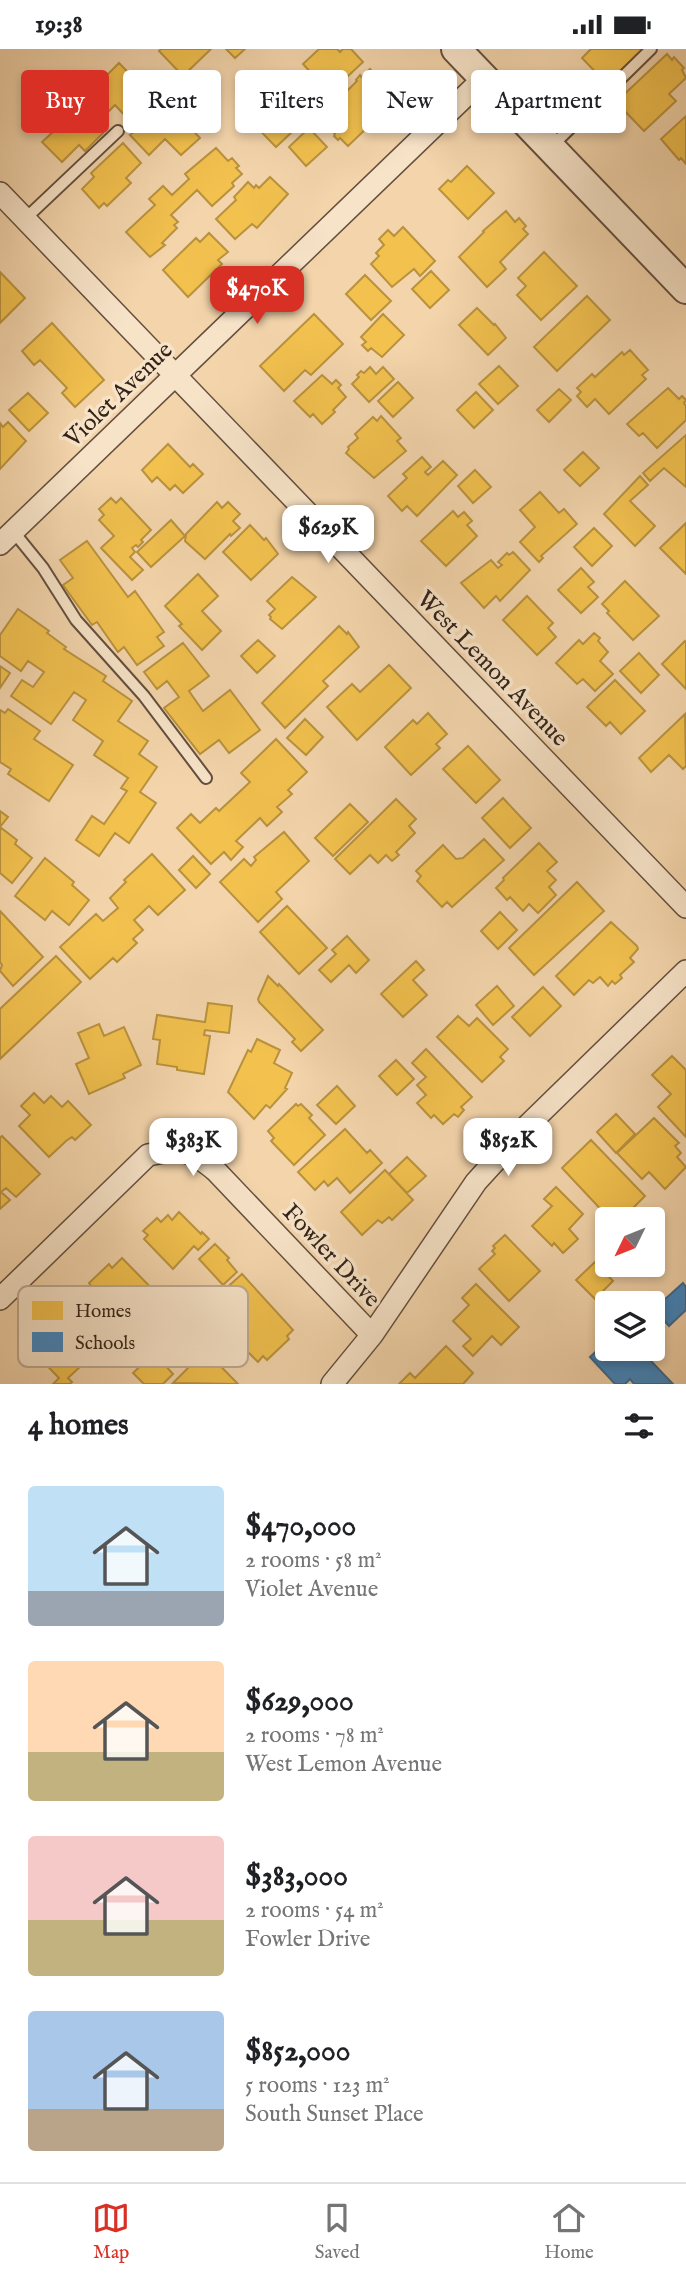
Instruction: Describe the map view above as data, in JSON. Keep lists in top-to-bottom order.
{
  "streets": {
    "street": ["Violet Avenue", "West Lemon Avenue", "Fowler Drive"]
  },
  "crossings": [
    ["Violet Avenue", "West Lemon Avenue"]
  ],
  "legend": ["Homes", "Schools"],
  "north": "bottom left",
  "page": {
    "status": "19:38",
    "chip": [
      "Buy",
      "Rent",
      "Filters",
      "New",
      "Apartment"
    ],
    "price": [
      "$470K",
      "$629K",
      "$383K",
      "$852K"
    ],
    "heading": "4 homes",
    "list": [
      {
        "name": "$470,000",
        "note": "2 rooms · 58 m² · Violet Avenue"
      },
      {
        "name": "$629,000",
        "note": "2 rooms · 78 m² · West Lemon Avenue"
      },
      {
        "name": "$383,000",
        "note": "2 rooms · 54 m² · Fowler Drive"
      },
      {
        "name": "$852,000",
        "note": "5 rooms · 123 m² · South Sunset Place"
      }
    ],
    "tabs": ["Map", "Saved", "Home"]
  }
}
